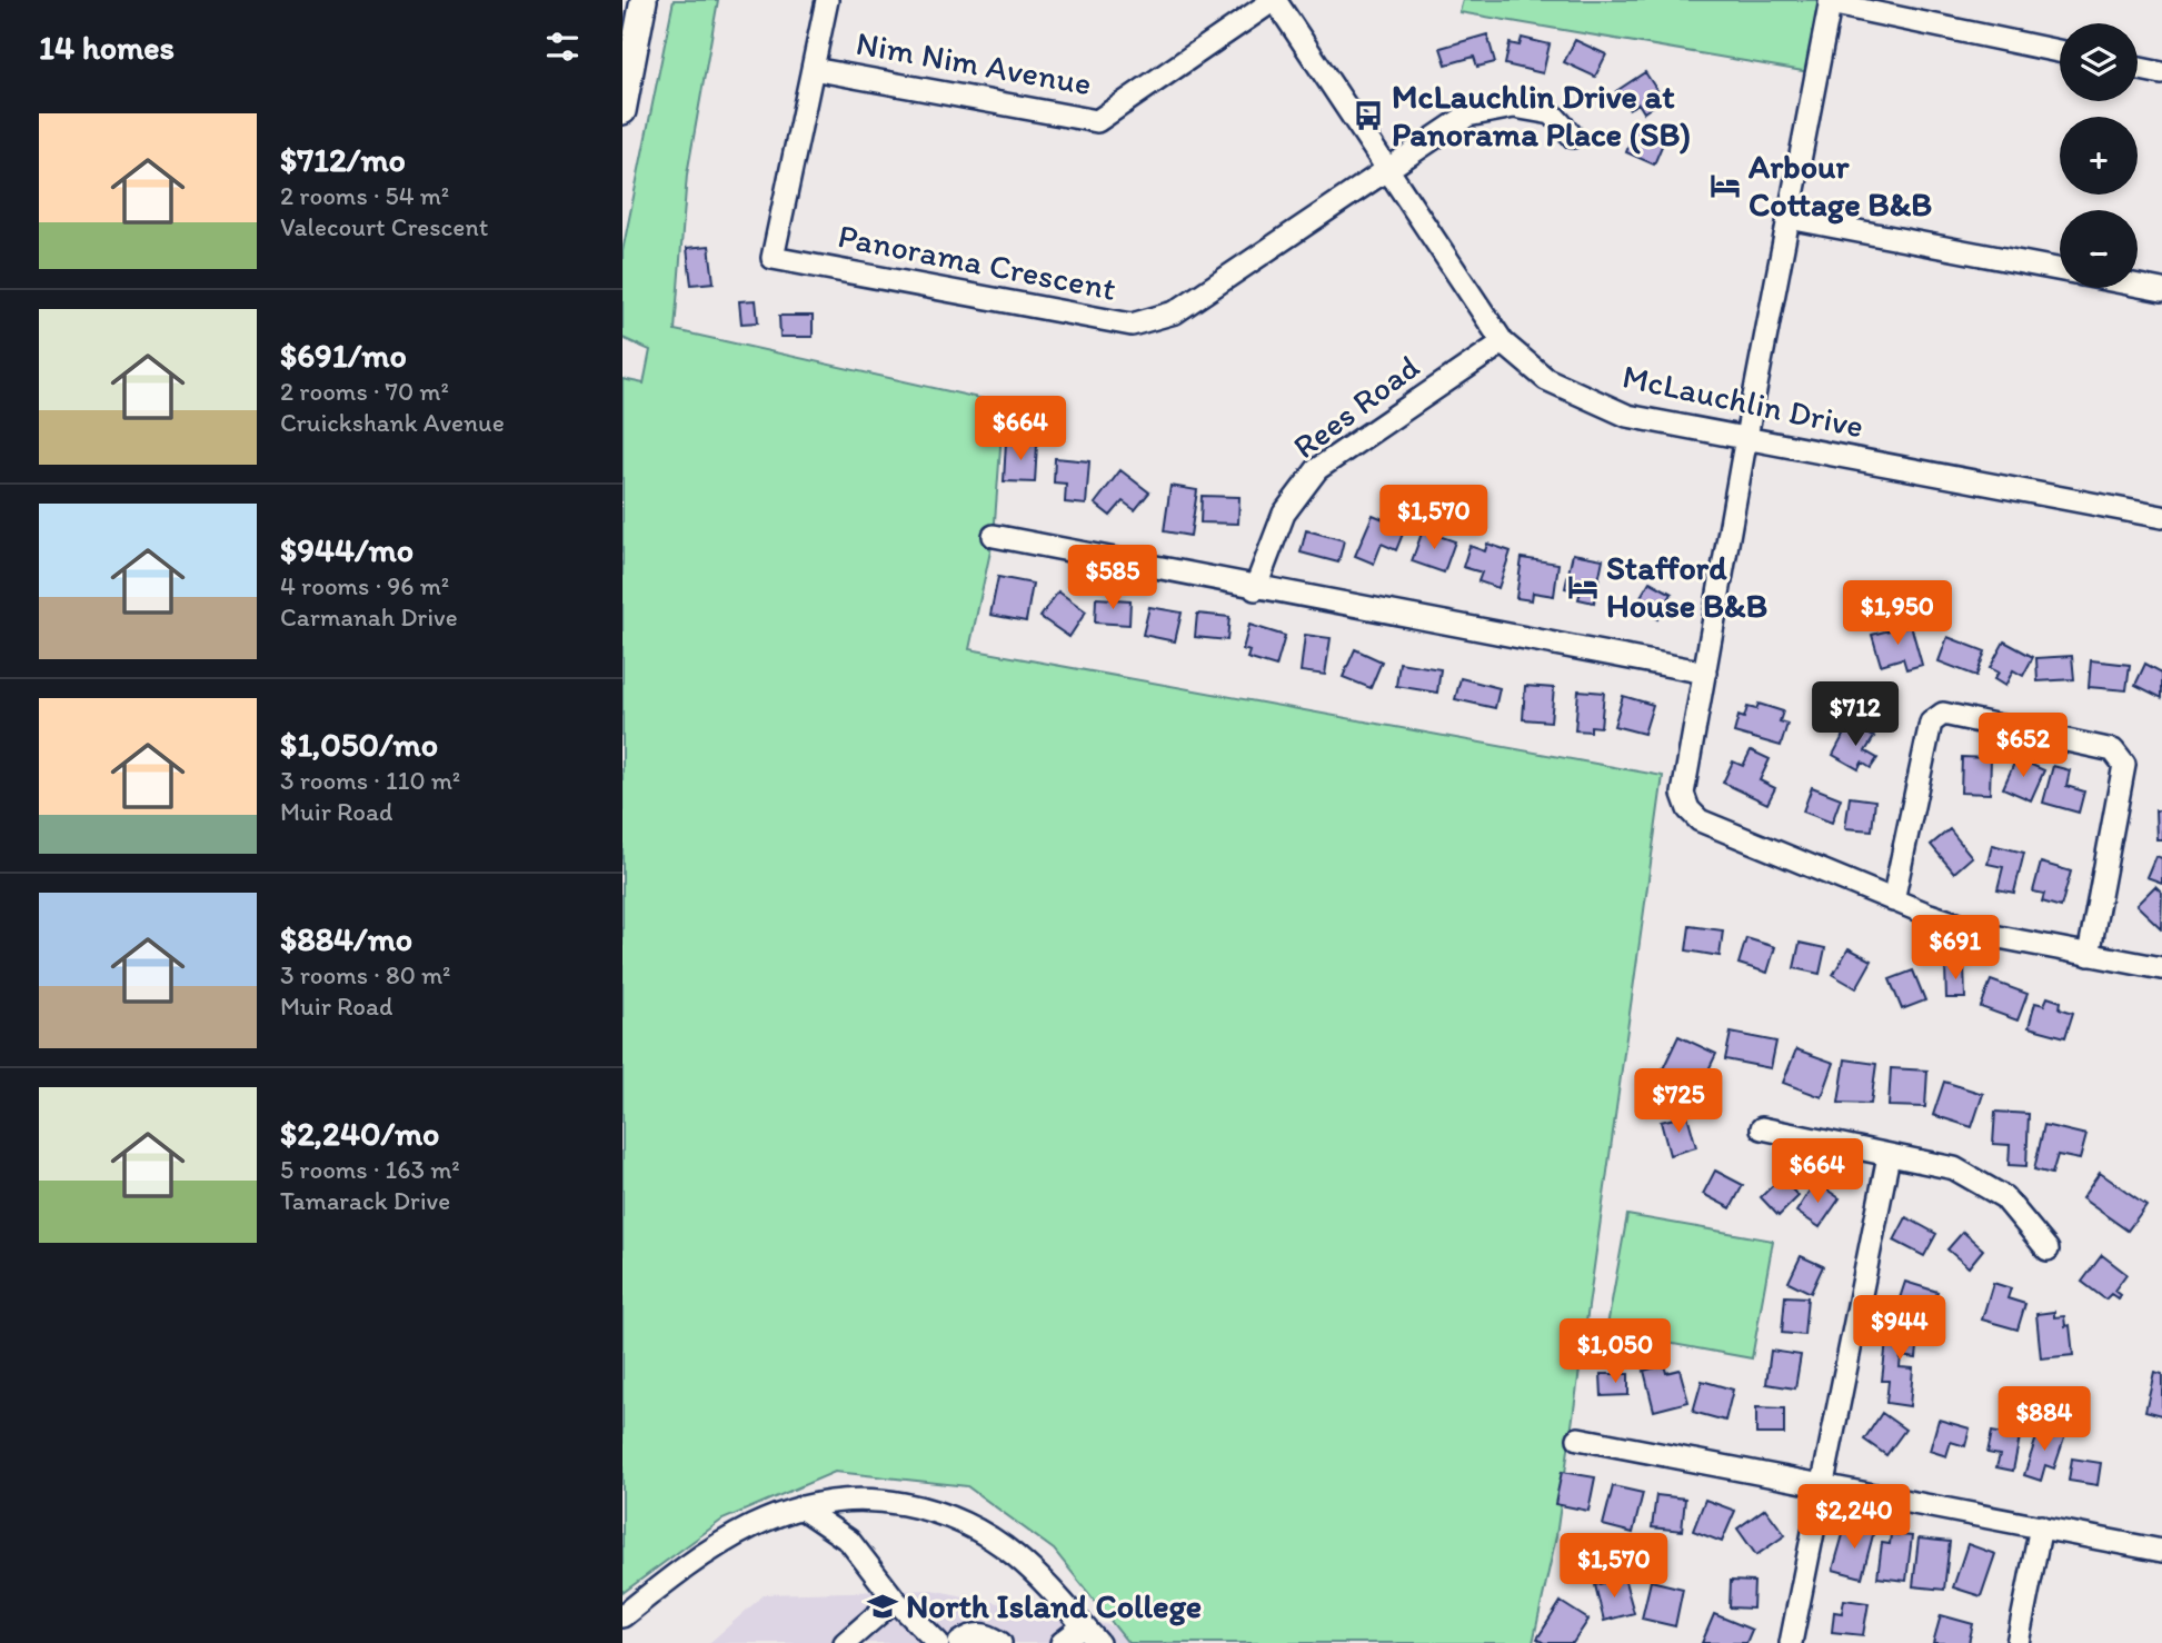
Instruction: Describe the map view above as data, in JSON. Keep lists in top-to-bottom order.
{
  "streets": {
    "street": [
      "Nim Nim Avenue",
      "Panorama Crescent",
      "McLauchlin Drive",
      "Rees Road"
    ]
  },
  "crossings": [
    ["Nim Nim Avenue", "Panorama Crescent"],
    ["Nim Nim Avenue", "McLauchlin Drive"],
    ["Panorama Crescent", "McLauchlin Drive"],
    ["McLauchlin Drive", "Rees Road"]
  ],
  "places": {
    "bus stop": ["McLauchlin Drive at Panorama Place (SB)"],
    "hotel": ["Arbour Cottage B&B", "Stafford House B&B"],
    "school or university": ["North Island College"]
  },
  "page": {
    "heading": "14 homes",
    "map_buttons": ["+", "−"],
    "list": [
      {
        "name": "$712/mo",
        "note": "2 rooms · 54 m² · Valecourt Crescent"
      },
      {
        "name": "$691/mo",
        "note": "2 rooms · 70 m² · Cruickshank Avenue"
      },
      {
        "name": "$944/mo",
        "note": "4 rooms · 96 m² · Carmanah Drive"
      },
      {
        "name": "$1,050/mo",
        "note": "3 rooms · 110 m² · Muir Road"
      },
      {
        "name": "$884/mo",
        "note": "3 rooms · 80 m² · Muir Road"
      },
      {
        "name": "$2,240/mo",
        "note": "5 rooms · 163 m² · Tamarack Drive"
      }
    ],
    "price": [
      "$664",
      "$1,570",
      "$585",
      "$1,950",
      "$712",
      "$652",
      "$691",
      "$725",
      "$664",
      "$944",
      "$1,050",
      "$884",
      "$2,240",
      "$1,570"
    ]
  }
}
